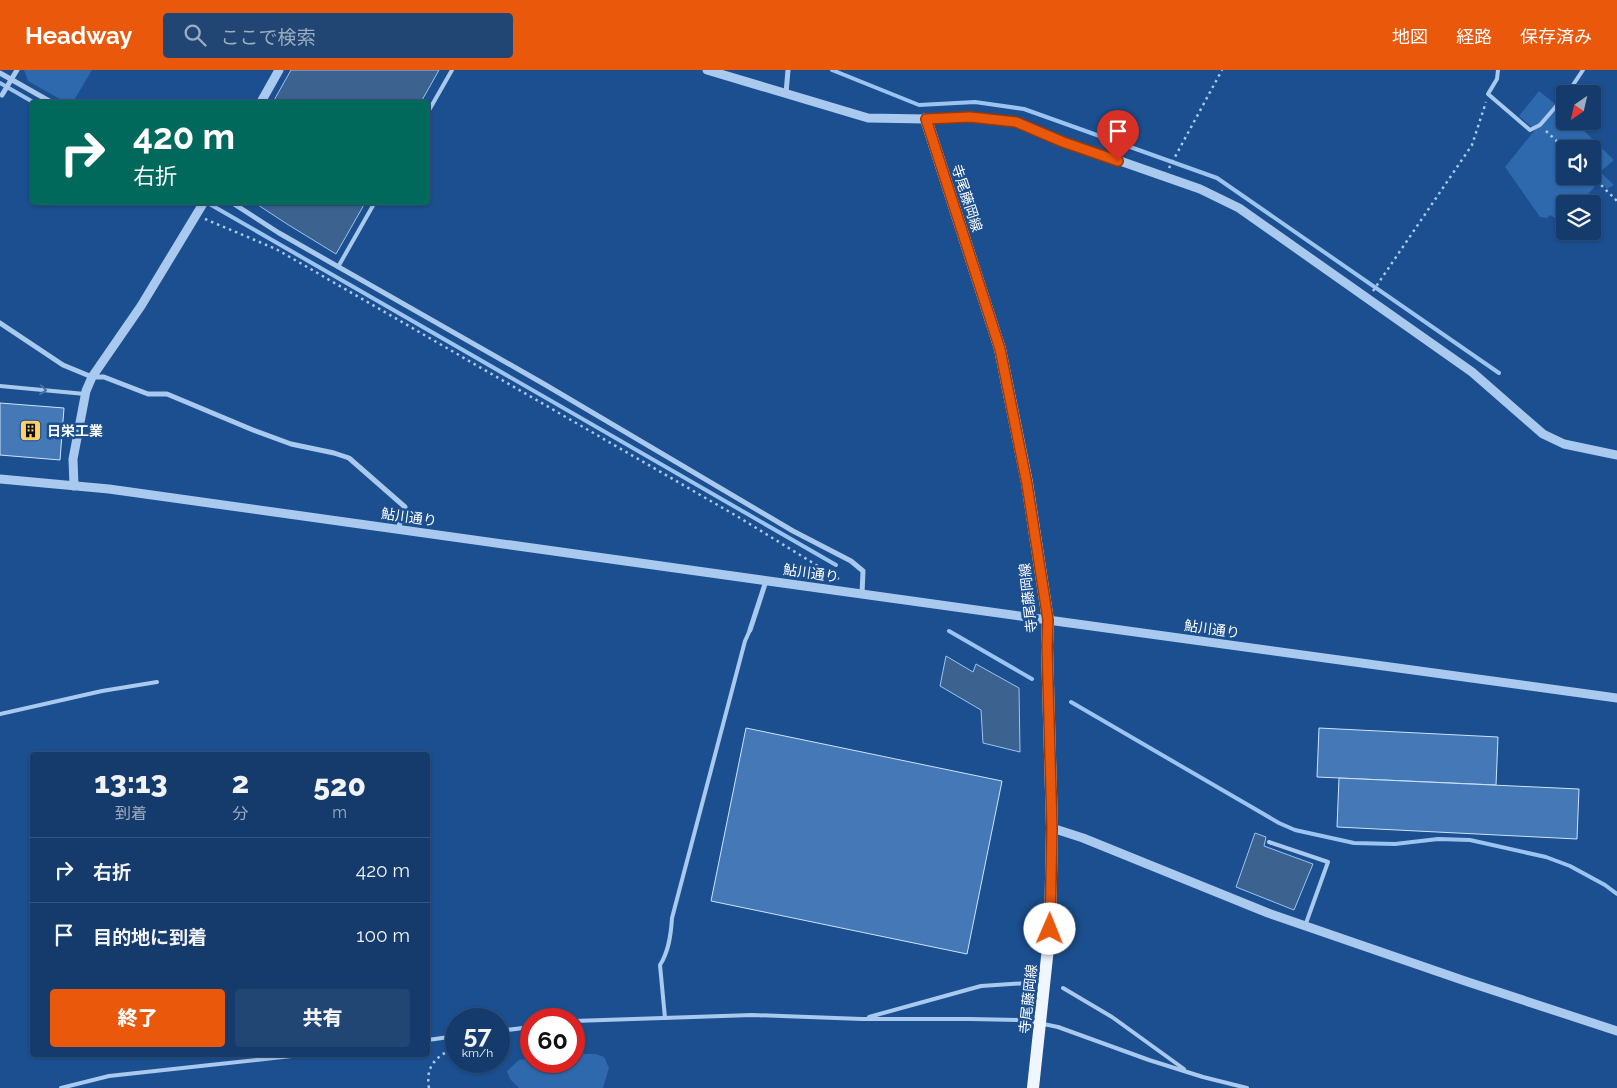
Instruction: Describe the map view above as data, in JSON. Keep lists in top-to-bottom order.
{
  "streets": {
    "main road": ["寺尾藤岡線"],
    "street": ["鮎川通り"]
  },
  "crossings": [
    ["寺尾藤岡線", "鮎川通り"]
  ],
  "places": {
    "building": ["日栄工業"]
  },
  "north": "bottom left",
  "page": {
    "header": "Headway",
    "search": "ここで検索",
    "nav": ["地図", "経路", "保存済み"],
    "turn": ["420 m", "右折"],
    "eta": [
      "13:13",
      "到着",
      "2",
      "分",
      "520",
      "m"
    ],
    "list": [
      {
        "name": "右折",
        "value": "420 m"
      },
      {
        "name": "目的地に到着",
        "value": "100 m"
      }
    ],
    "buttons": ["終了", "共有"],
    "speed": "57 km/h",
    "limit": "60"
  }
}
